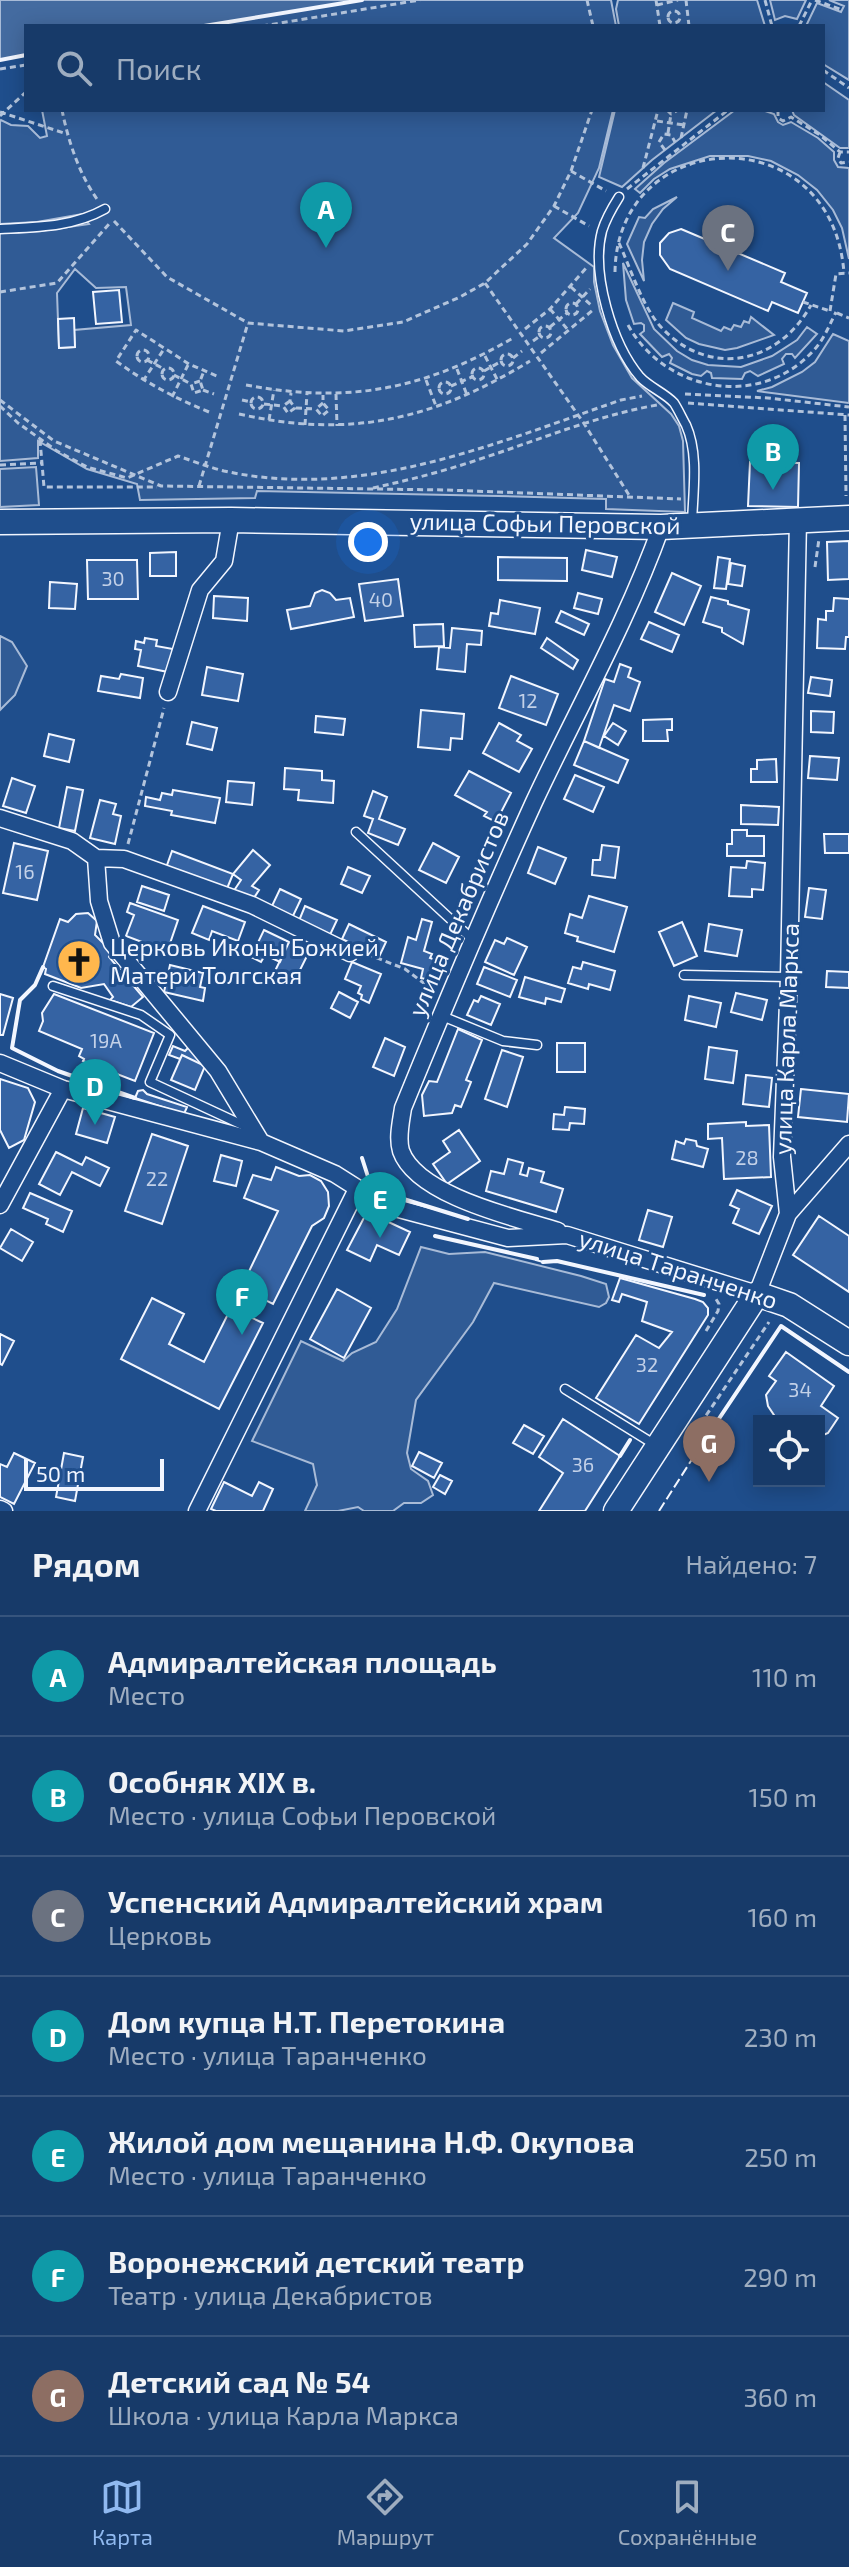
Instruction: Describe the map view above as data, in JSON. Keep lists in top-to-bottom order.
{
  "streets": {
    "main road": ["улица Софьи Перовской", "улица Карла Маркса", "улица Таранченко"],
    "street": ["улица Декабристов"]
  },
  "crossings": [
    ["улица Софьи Перовской", "улица Декабристов"],
    ["улица Софьи Перовской", "улица Карла Маркса"],
    ["улица Декабристов", "улица Таранченко"],
    ["улица Карла Маркса", "улица Таранченко"]
  ],
  "places": {
    "church": ["Церковь Иконы Божией Матери Толгская"]
  },
  "house_numbers": [
    "30",
    "40",
    "12",
    "16",
    "19А",
    "28",
    "22",
    "32",
    "34",
    "36"
  ],
  "scale_bar": "50 m",
  "page": {
    "search": "Поиск",
    "pins": [
      "A",
      "C",
      "B",
      "D",
      "E",
      "F",
      "G"
    ],
    "scale": "50 m",
    "heading": ["Рядом", "Найдено: 7"],
    "list": [
      {
        "mark": "A",
        "name": "Адмиралтейская площадь",
        "note": "Место",
        "value": "110 m"
      },
      {
        "mark": "B",
        "name": "Особняк XIX в.",
        "note": "Место · улица Софьи Перовской",
        "value": "150 m"
      },
      {
        "mark": "C",
        "name": "Успенский Адмиралтейский храм",
        "note": "Церковь",
        "value": "160 m"
      },
      {
        "mark": "D",
        "name": "Дом купца Н.Т. Перетокина",
        "note": "Место · улица Таранченко",
        "value": "230 m"
      },
      {
        "mark": "E",
        "name": "Жилой дом мещанина Н.Ф. Окупова",
        "note": "Место · улица Таранченко",
        "value": "250 m"
      },
      {
        "mark": "F",
        "name": "Воронежский детский театр",
        "note": "Театр · улица Декабристов",
        "value": "290 m"
      },
      {
        "mark": "G",
        "name": "Детский сад № 54",
        "note": "Школа · улица Карла Маркса",
        "value": "360 m"
      }
    ],
    "nav": ["Карта", "Маршрут", "Сохранённые"]
  }
}
